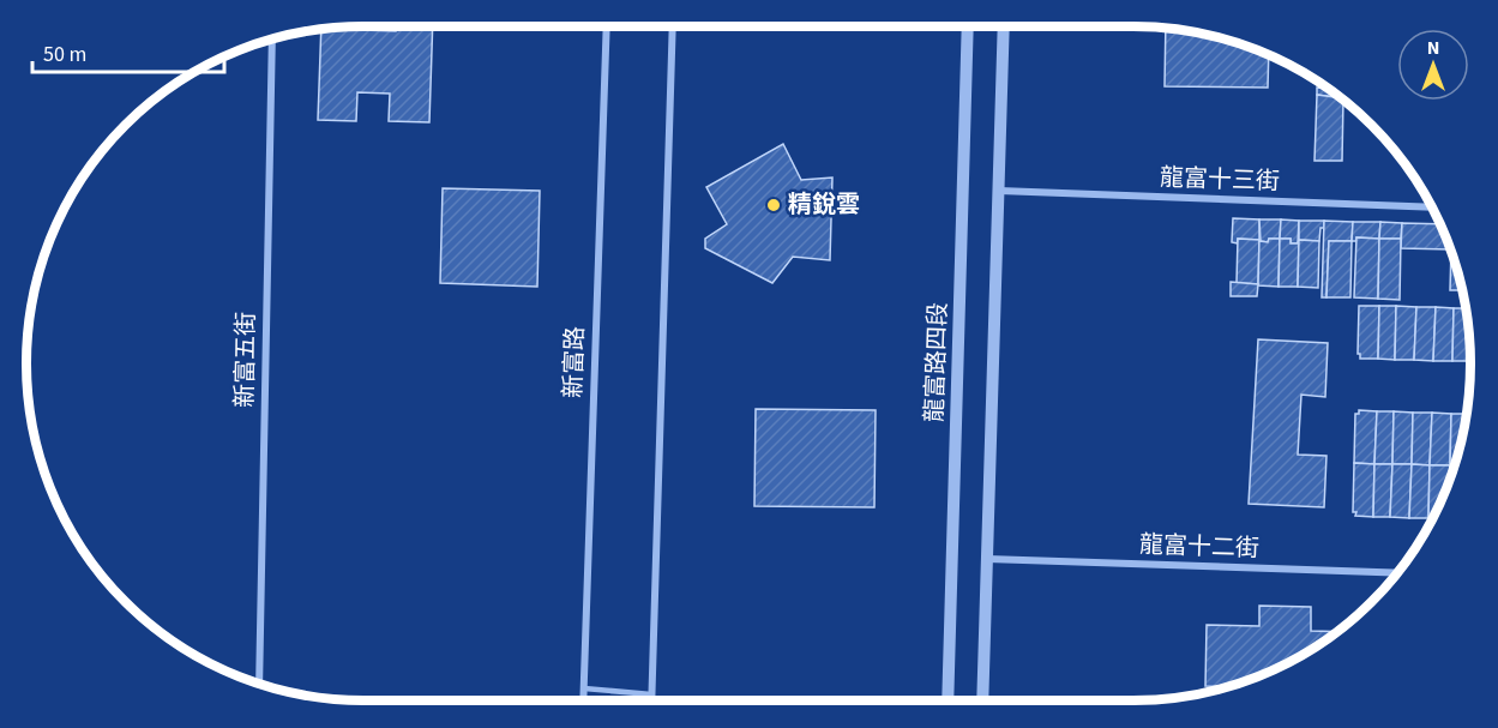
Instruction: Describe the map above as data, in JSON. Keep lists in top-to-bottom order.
{
  "streets": {
    "street": [
      "龍富十三街",
      "新富五街",
      "新富路",
      "龍富路四段",
      "龍富十二街"
    ]
  },
  "places": ["精銳雲"],
  "scale_bar": "50 m",
  "north": "top"
}
